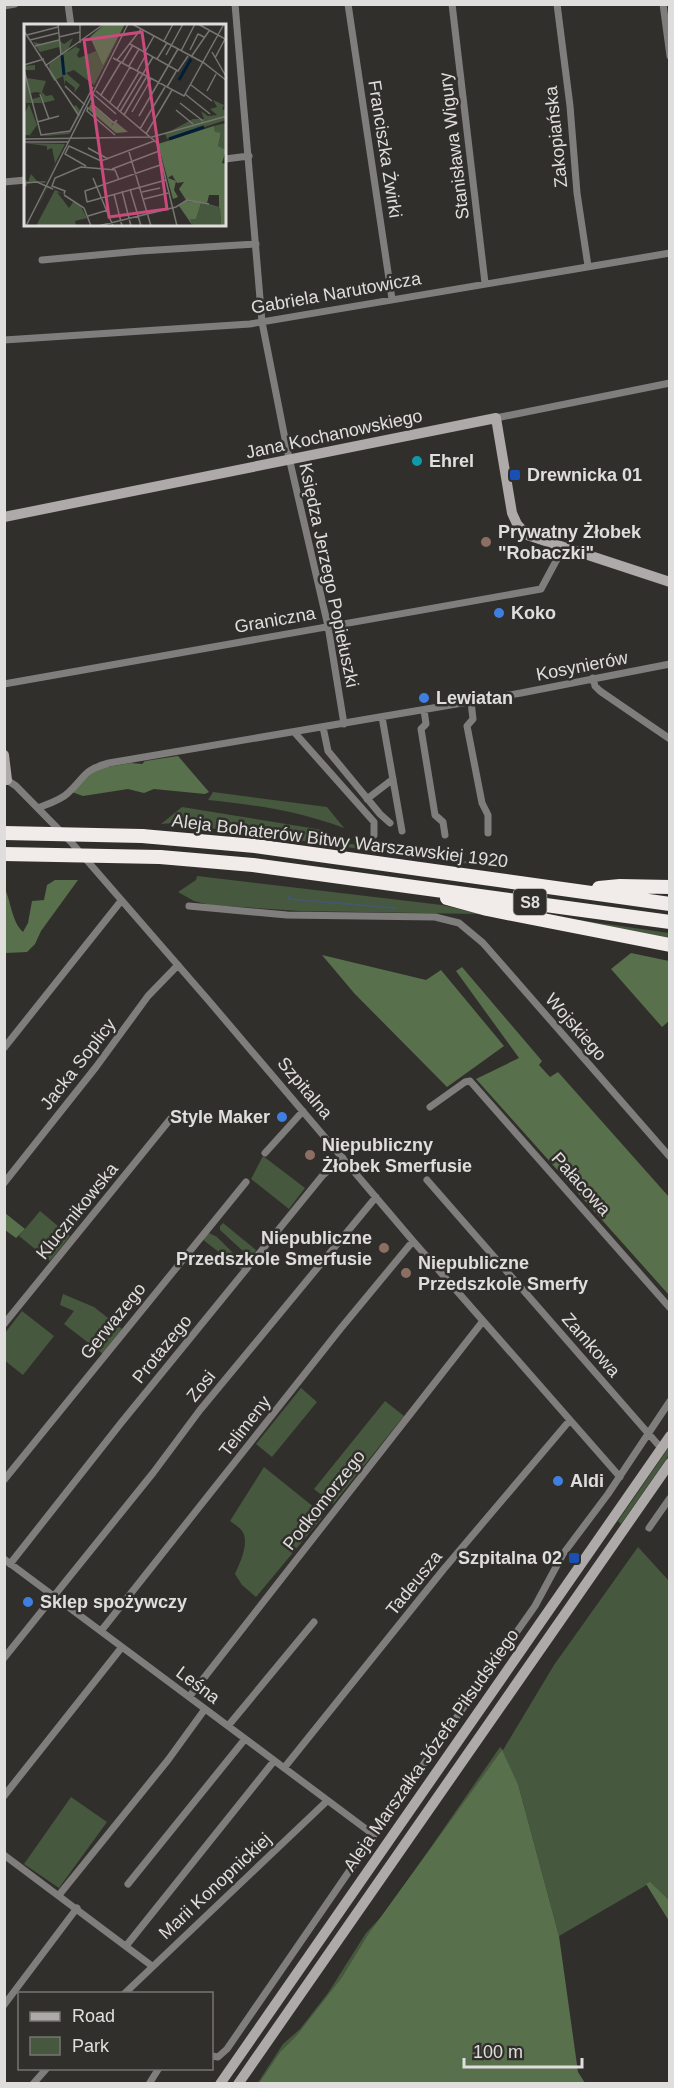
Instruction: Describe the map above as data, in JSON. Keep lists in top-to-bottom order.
{
  "streets": {
    "highway": ["Aleja Bohaterów Bitwy Warszawskiej 1920", "S8"],
    "main road": ["Jana Kochanowskiego", "Szpitalna", "Aleja Marszałka Józefa Piłsudskiego"],
    "street": [
      "Zakopiańska",
      "Stanisława Wigury",
      "Franciszka Żwirki",
      "Gabriela Narutowicza",
      "Księdza Jerzego Popiełuszki",
      "Graniczna",
      "Kosynierów",
      "Wojskiego",
      "Jacka Soplicy",
      "Pałacowa",
      "Klucznikowska",
      "Gerwazego",
      "Zamkowa",
      "Protazego",
      "Zosi",
      "Telimeny",
      "Podkomorzego",
      "Tadeusza",
      "Leśna",
      "Marii Konopnickiej"
    ]
  },
  "crossings": [
    ["Zakopiańska", "Gabriela Narutowicza"],
    ["Stanisława Wigury", "Gabriela Narutowicza"],
    ["Franciszka Żwirki", "Gabriela Narutowicza"],
    ["Gabriela Narutowicza", "Księdza Jerzego Popiełuszki"],
    ["Jana Kochanowskiego", "Księdza Jerzego Popiełuszki"],
    ["Księdza Jerzego Popiełuszki", "Graniczna"],
    ["Księdza Jerzego Popiełuszki", "Kosynierów"],
    ["Kosynierów", "Szpitalna"],
    ["Jacka Soplicy", "Szpitalna"],
    ["Szpitalna", "Protazego"],
    ["Szpitalna", "Zosi"],
    ["Szpitalna", "Telimeny"],
    ["Szpitalna", "Podkomorzego"],
    ["Szpitalna", "Tadeusza"],
    ["Zamkowa", "Aleja Marszałka Józefa Piłsudskiego"],
    ["Protazego", "Leśna"],
    ["Zosi", "Leśna"],
    ["Telimeny", "Leśna"],
    ["Podkomorzego", "Leśna"],
    ["Tadeusza", "Leśna"],
    ["Leśna", "Marii Konopnickiej"]
  ],
  "places": {
    "other": [
      "Ehrel",
      "Prywatny Żłobek \"Robaczki\"",
      "Koko",
      "Lewiatan",
      "Style Maker",
      "Niepubliczny Żłobek Smerfusie",
      "Niepubliczne Przedszkole Smerfusie",
      "Niepubliczne Przedszkole Smerfy",
      "Aldi",
      "Sklep spożywczy"
    ],
    "transit": ["Drewnicka 01", "Szpitalna 02"]
  },
  "legend": ["Road", "Park"],
  "scale_bar": "100 m"
}
